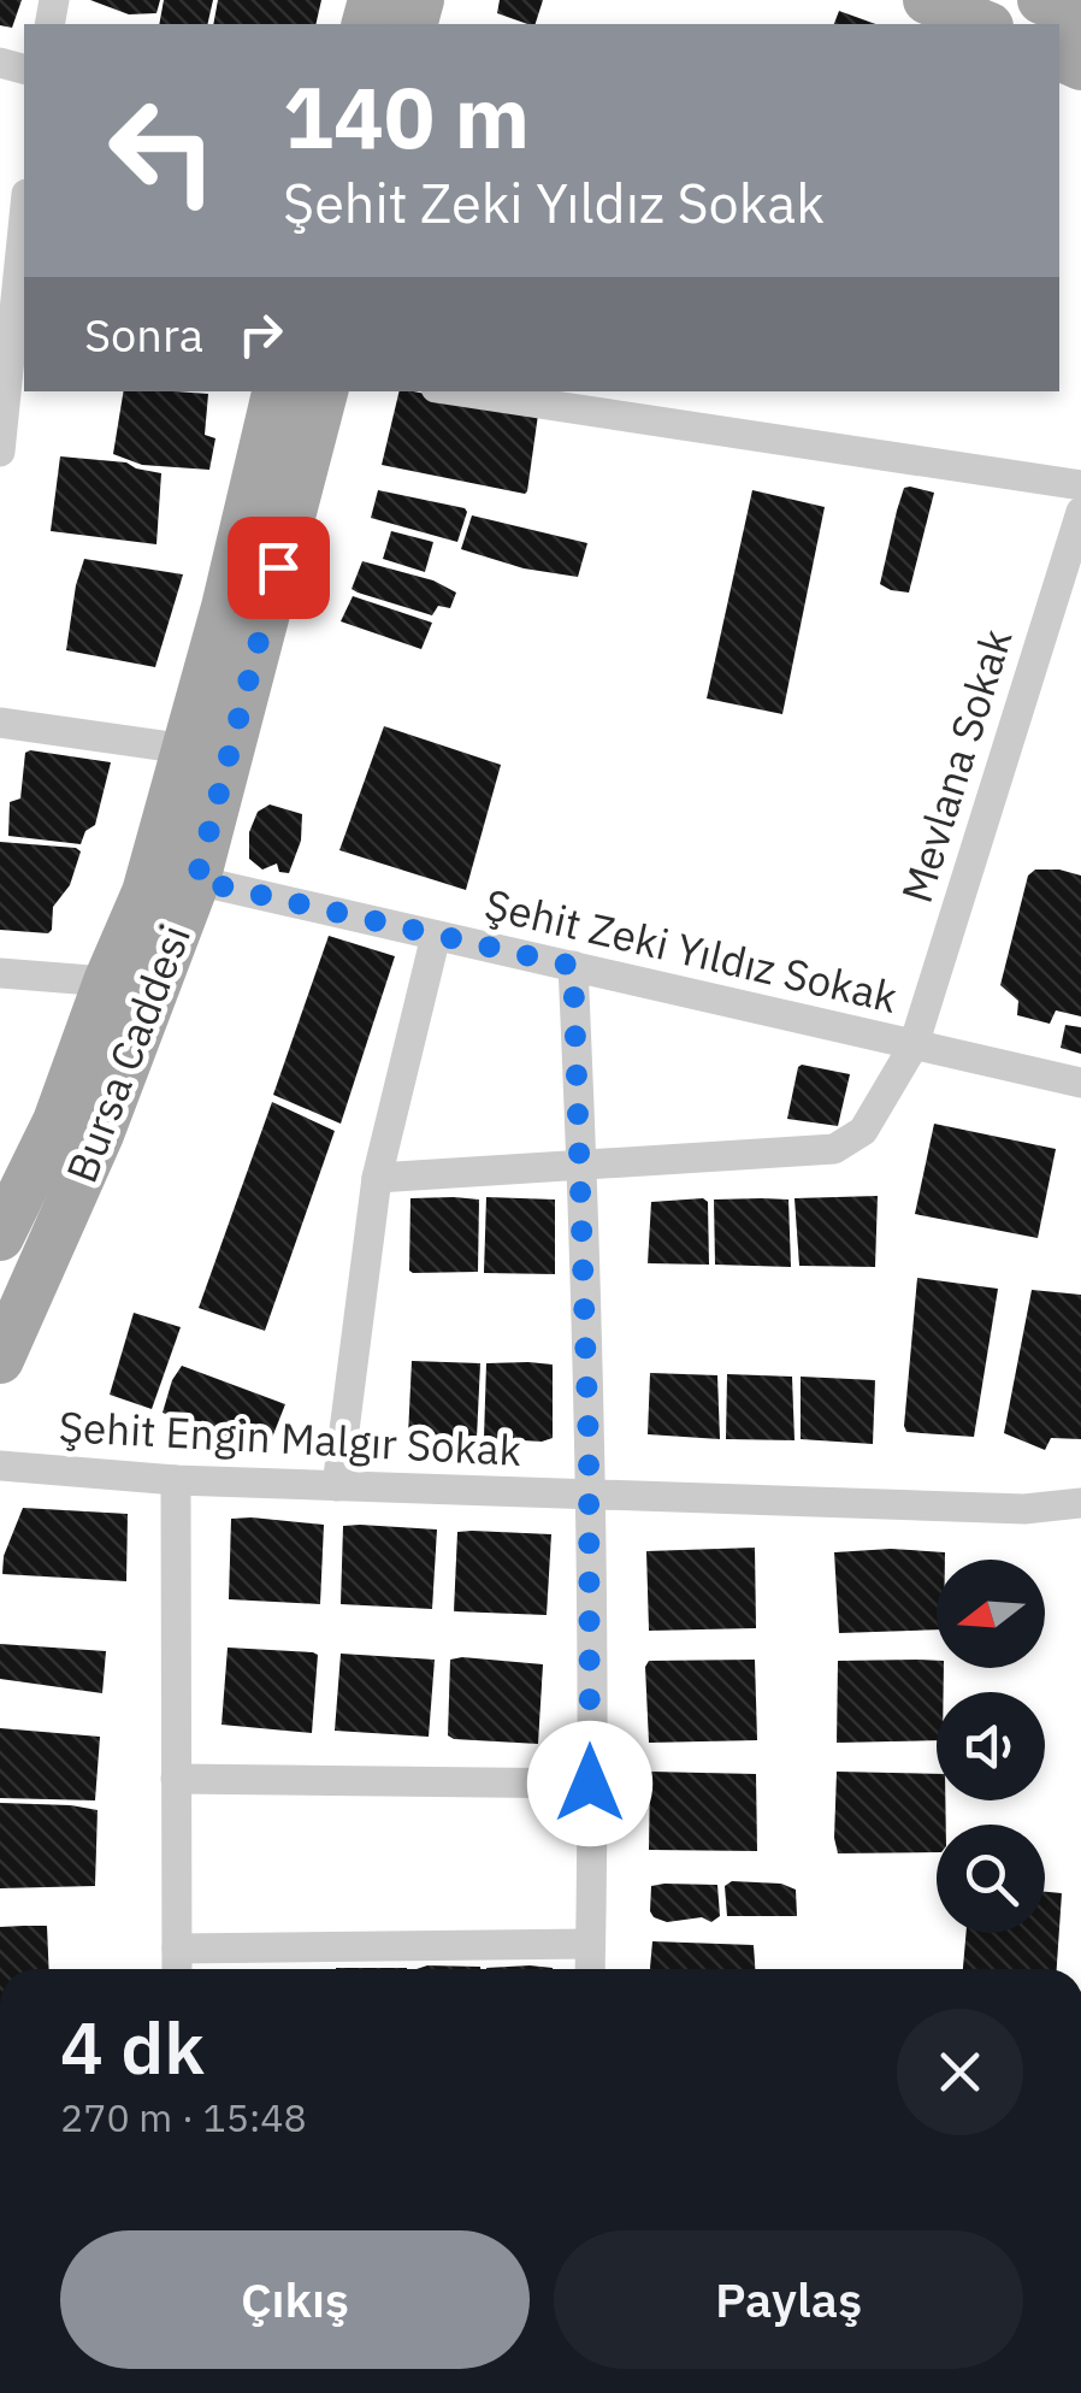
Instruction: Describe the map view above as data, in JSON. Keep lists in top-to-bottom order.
{
  "streets": {
    "main road": ["Bursa Caddesi"],
    "street": ["Mevlana Sokak", "Şehit Zeki Yıldız Sokak", "Şehit Engin Malgır Sokak"]
  },
  "crossings": [
    ["Mevlana Sokak", "Şehit Zeki Yıldız Sokak"],
    ["Şehit Zeki Yıldız Sokak", "Bursa Caddesi"],
    ["Şehit Zeki Yıldız Sokak", "Şehit Engin Malgır Sokak"]
  ],
  "north": "left",
  "page": {
    "turn": ["140 m", "Şehit Zeki Yıldız Sokak"],
    "then": "Sonra",
    "heading": ["4 dk", "270 m · 15:48"],
    "buttons": ["Çıkış", "Paylaş"]
  }
}
